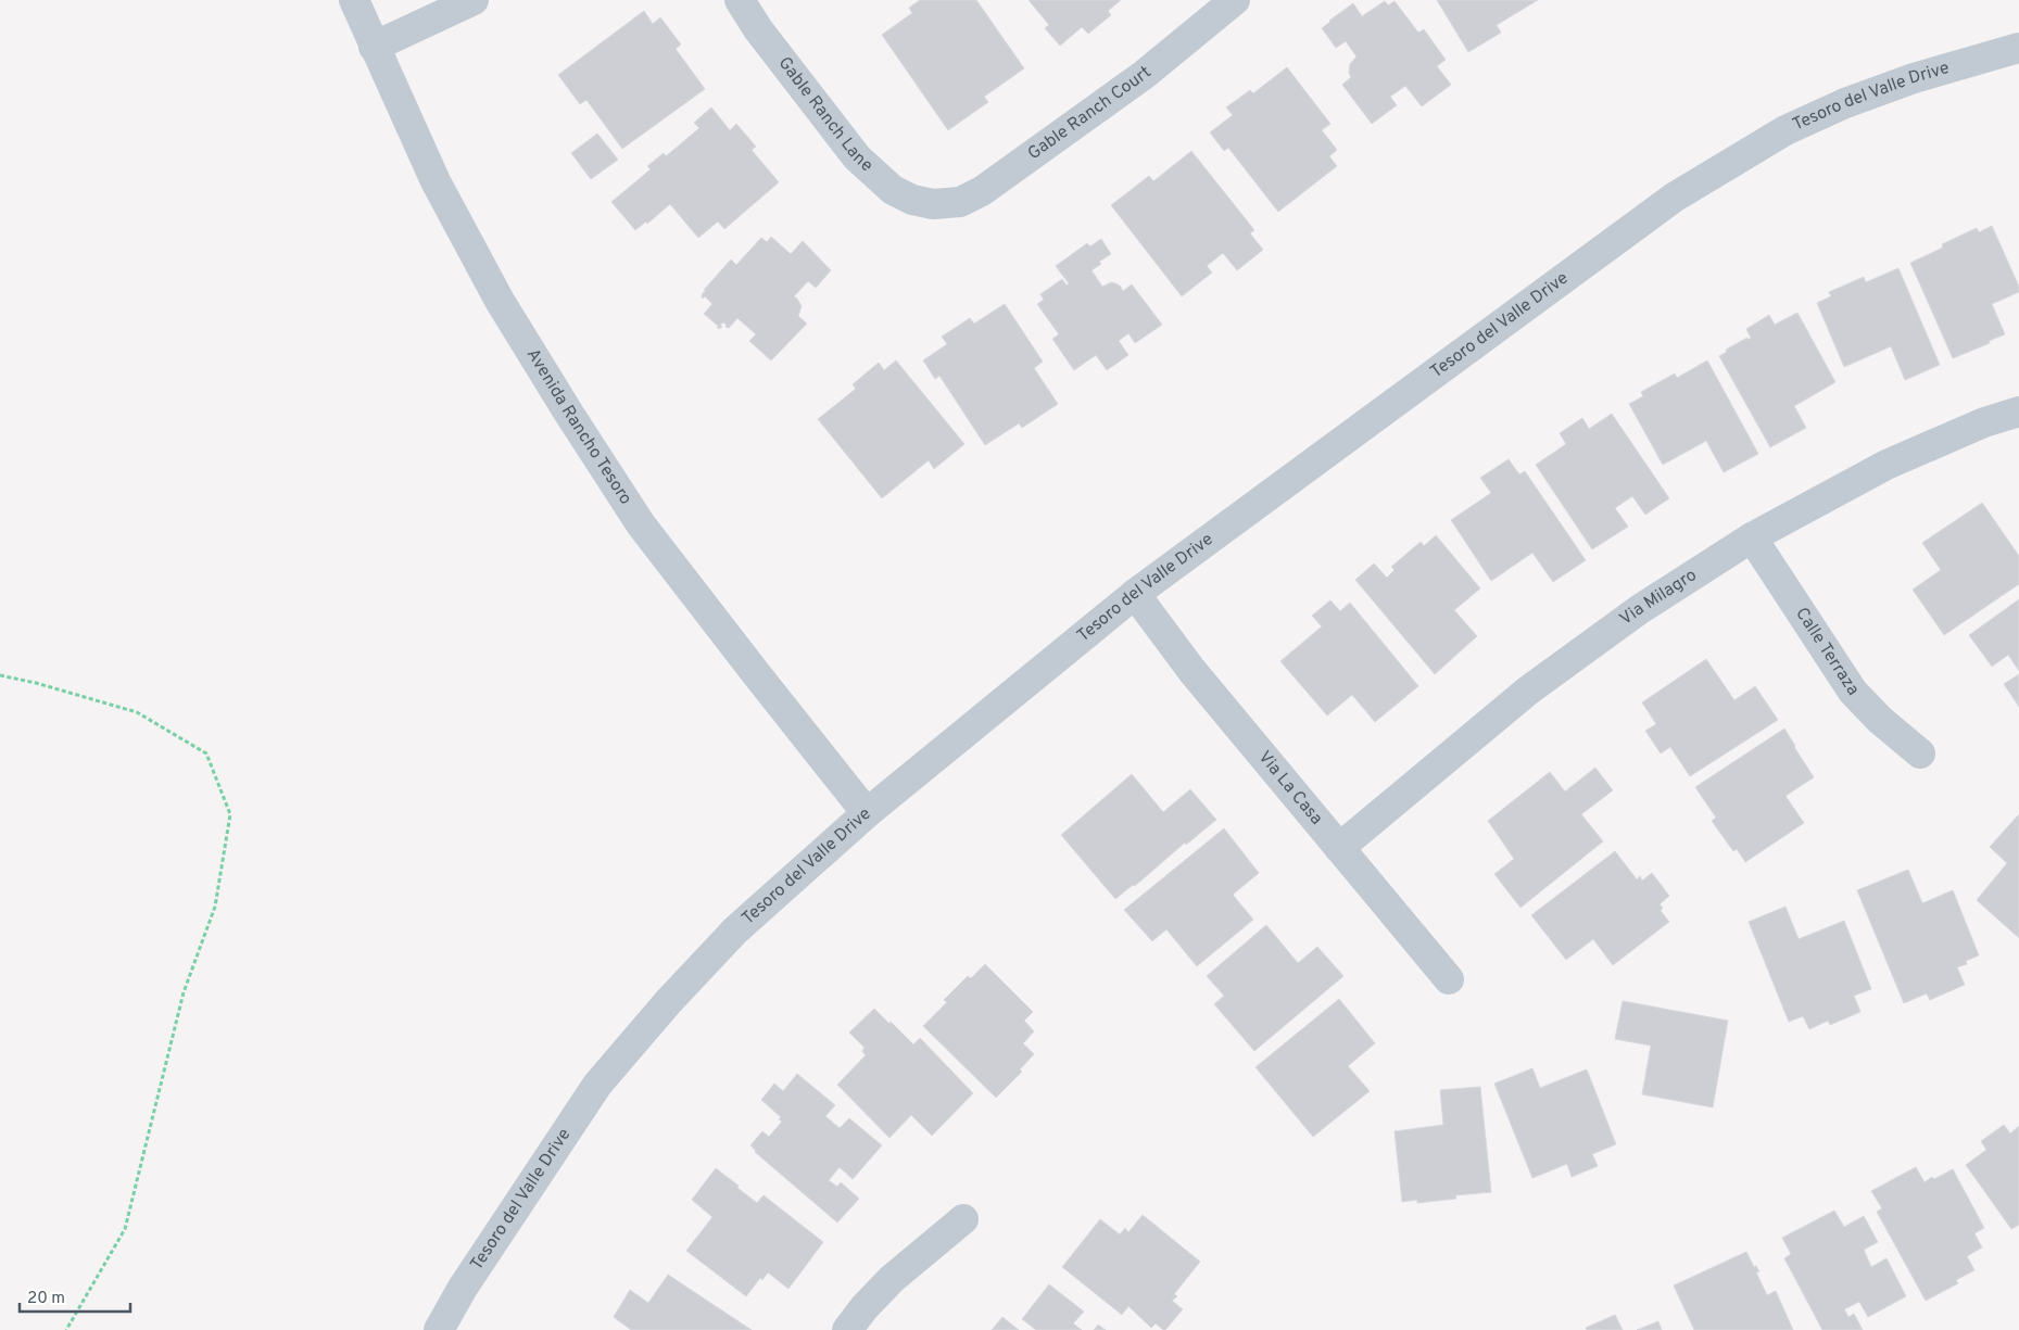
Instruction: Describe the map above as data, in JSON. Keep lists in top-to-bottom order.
{
  "streets": {
    "street": [
      "Tesoro del Valle Drive",
      "Gable Ranch Court",
      "Gable Ranch Lane",
      "Avenida Rancho Tesoro",
      "Via Milagro",
      "Calle Terraza",
      "Via La Casa"
    ]
  },
  "crossings": [
    ["Tesoro del Valle Drive", "Avenida Rancho Tesoro"],
    ["Tesoro del Valle Drive", "Via La Casa"],
    ["Gable Ranch Court", "Gable Ranch Lane"],
    ["Via Milagro", "Calle Terraza"],
    ["Via Milagro", "Via La Casa"]
  ],
  "scale_bar": "20 m"
}
